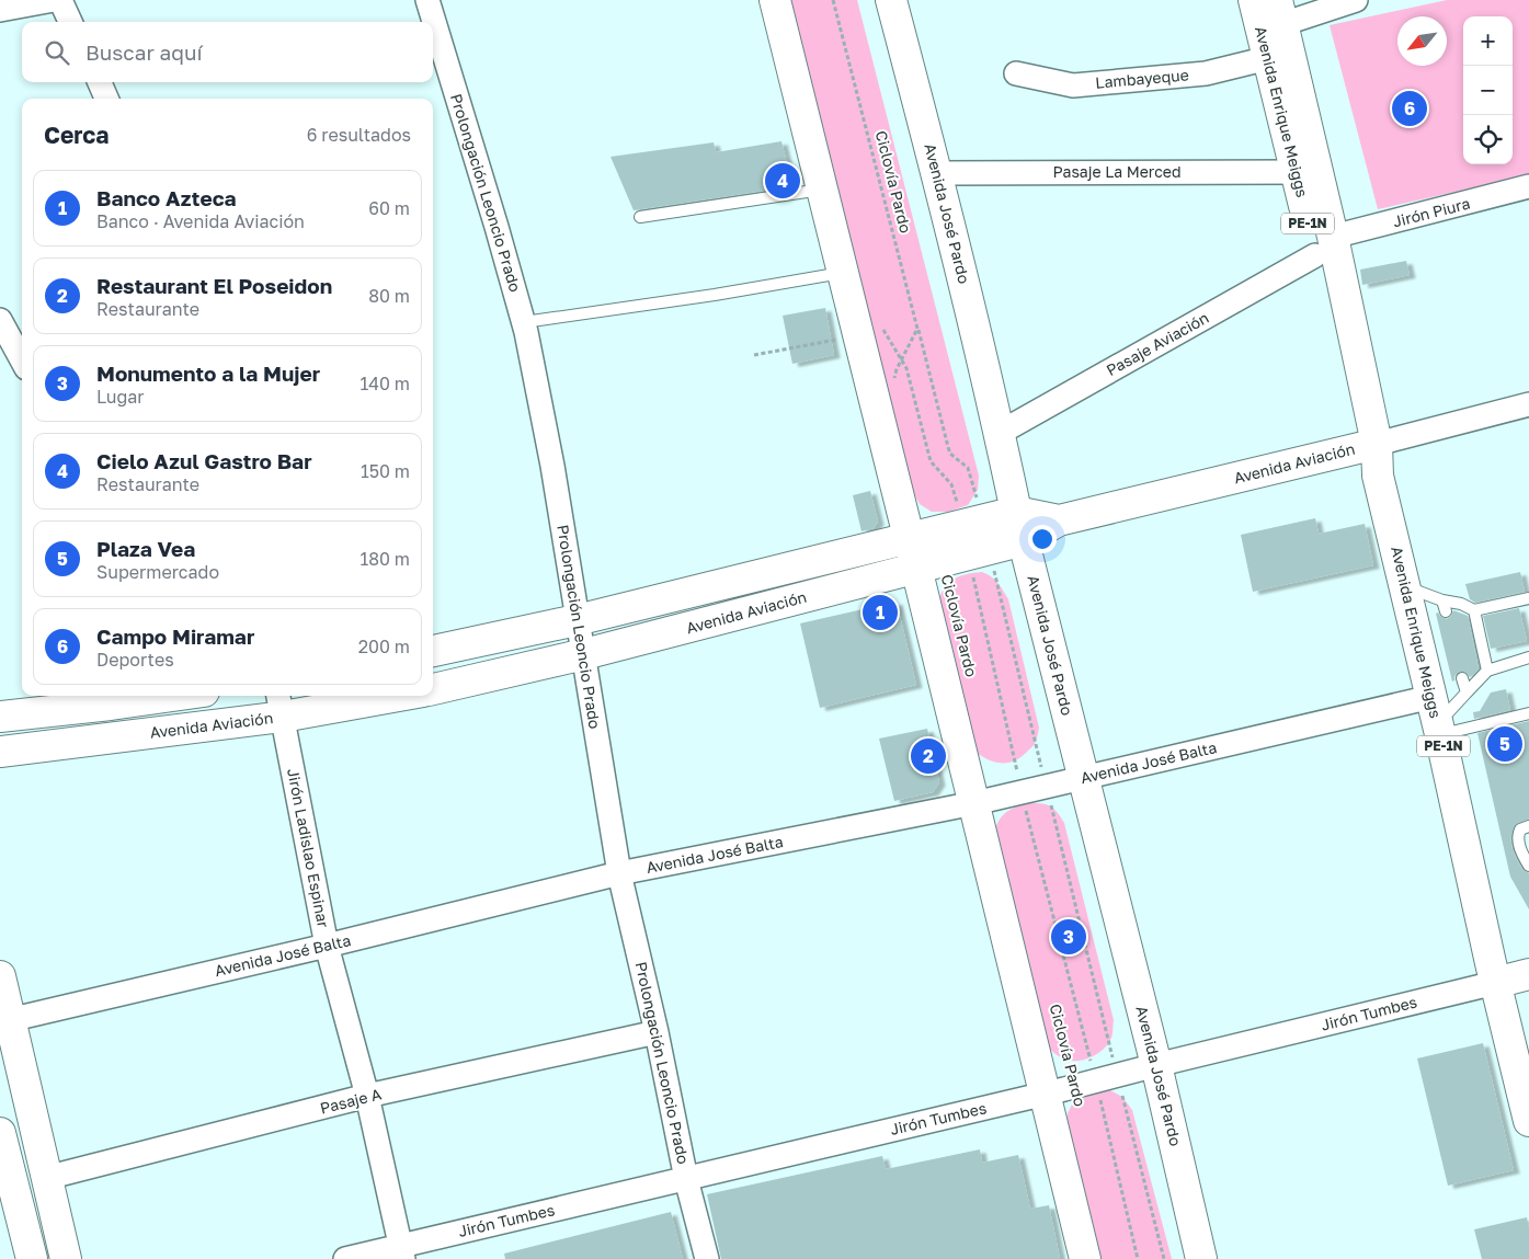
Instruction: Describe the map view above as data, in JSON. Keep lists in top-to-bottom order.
{
  "streets": {
    "main road": [
      "Avenida Enrique Meiggs",
      "Avenida José Pardo",
      "PE-1N",
      "Avenida Aviación",
      "Jirón Tumbes"
    ],
    "street": [
      "Lambayeque",
      "Pasaje La Merced",
      "Prolongación Leoncio Prado",
      "Jirón Piura",
      "Pasaje Aviación",
      "Avenida José Balta",
      "Jirón Ladislao Espinar",
      "Pasaje A"
    ],
    "path": ["Ciclovía Pardo"]
  },
  "crossings": [
    ["Lambayeque", "Avenida Enrique Meiggs"],
    ["Avenida Enrique Meiggs", "Pasaje La Merced"],
    ["Avenida Enrique Meiggs", "Jirón Piura"],
    ["Avenida Enrique Meiggs", "PE-1N"],
    ["Avenida Enrique Meiggs", "Pasaje Aviación"],
    ["Avenida Enrique Meiggs", "Avenida Aviación"],
    ["Avenida Enrique Meiggs", "Avenida José Balta"],
    ["Avenida Enrique Meiggs", "Jirón Tumbes"],
    ["Pasaje La Merced", "Avenida José Pardo"],
    ["Prolongación Leoncio Prado", "Avenida Aviación"],
    ["Prolongación Leoncio Prado", "Avenida José Balta"],
    ["Prolongación Leoncio Prado", "Jirón Tumbes"],
    ["Prolongación Leoncio Prado", "Pasaje A"],
    ["Jirón Piura", "Pasaje Aviación"],
    ["Avenida José Pardo", "Pasaje Aviación"],
    ["Avenida José Pardo", "Avenida Aviación"],
    ["Avenida José Pardo", "Avenida José Balta"],
    ["Avenida José Pardo", "Jirón Tumbes"],
    ["PE-1N", "Jirón Tumbes"],
    ["Avenida Aviación", "Jirón Ladislao Espinar"],
    ["Avenida José Balta", "Jirón Ladislao Espinar"],
    ["Jirón Ladislao Espinar", "Jirón Tumbes"],
    ["Jirón Ladislao Espinar", "Pasaje A"]
  ],
  "north": "bottom left",
  "page": {
    "map_buttons": ["+", "−"],
    "search": "Buscar aquí",
    "pins": [
      "6",
      "4",
      "1",
      "5",
      "2",
      "3"
    ],
    "heading": ["Cerca", "6 resultados"],
    "list": [
      {
        "mark": "1",
        "name": "Banco Azteca",
        "note": "Banco · Avenida Aviación",
        "value": "60 m"
      },
      {
        "mark": "2",
        "name": "Restaurant El Poseidon",
        "note": "Restaurante",
        "value": "80 m"
      },
      {
        "mark": "3",
        "name": "Monumento a la Mujer",
        "note": "Lugar",
        "value": "140 m"
      },
      {
        "mark": "4",
        "name": "Cielo Azul Gastro Bar",
        "note": "Restaurante",
        "value": "150 m"
      },
      {
        "mark": "5",
        "name": "Plaza Vea",
        "note": "Supermercado",
        "value": "180 m"
      },
      {
        "mark": "6",
        "name": "Campo Miramar",
        "note": "Deportes",
        "value": "200 m"
      }
    ]
  }
}
